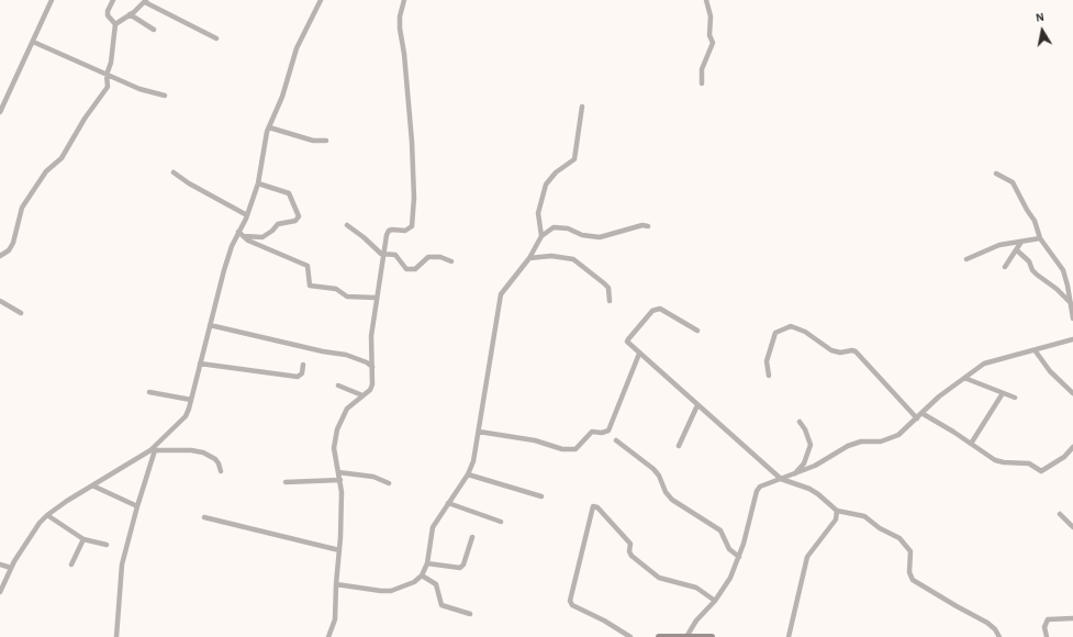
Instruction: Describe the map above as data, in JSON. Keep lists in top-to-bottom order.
{
  "north": "top"
}
